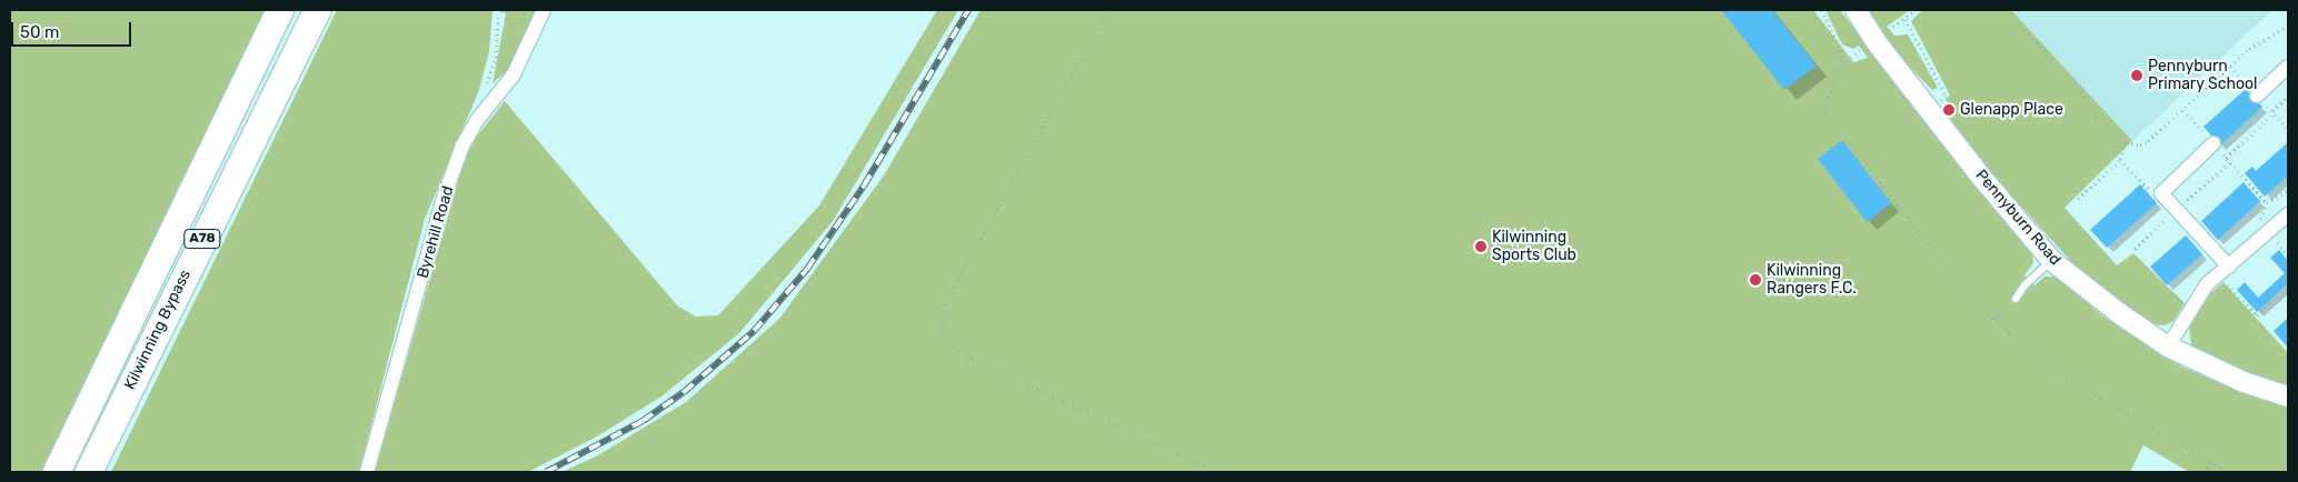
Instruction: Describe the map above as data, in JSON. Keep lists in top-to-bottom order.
{
  "streets": {
    "highway": ["A78", "Kilwinning Bypass"],
    "street": ["Pennyburn Road", "Byrehill Road"]
  },
  "places": [
    "Pennyburn Primary School",
    "Glenapp Place",
    "Kilwinning Sports Club",
    "Kilwinning Rangers F.C."
  ],
  "scale_bar": "50 m"
}
